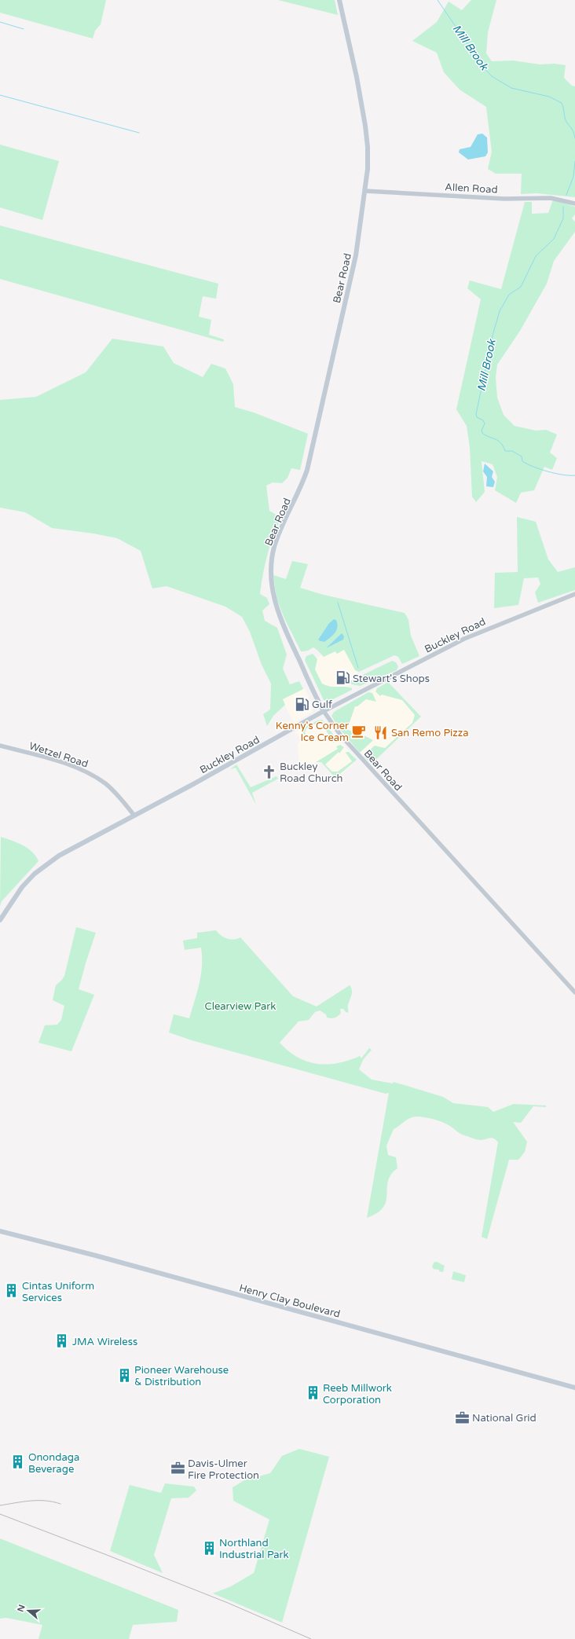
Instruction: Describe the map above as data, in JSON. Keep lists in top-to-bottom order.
{
  "streets": {
    "main road": ["Bear Road", "Buckley Road", "Henry Clay Boulevard"],
    "street": ["Allen Road", "Wetzel Road"]
  },
  "crossings": [
    ["Allen Road", "Bear Road"],
    ["Bear Road", "Buckley Road"],
    ["Buckley Road", "Wetzel Road"]
  ],
  "water": ["Mill Brook"],
  "parks": ["Clearview Park"],
  "places": {
    "fuel station": ["Stewart's Shops", "Gulf"],
    "cafe": ["Kenny's Corner Ice Cream"],
    "restaurant": ["San Remo Pizza"],
    "church": ["Buckley Road Church"],
    "building": [
      "Cintas Uniform Services",
      "JMA Wireless",
      "Pioneer Warehouse & Distribution",
      "Reeb Millwork Corporation",
      "Onondaga Beverage",
      "Northland Industrial Park"
    ],
    "office": ["National Grid", "Davis-Ulmer Fire Protection"]
  },
  "north": "left"
}
